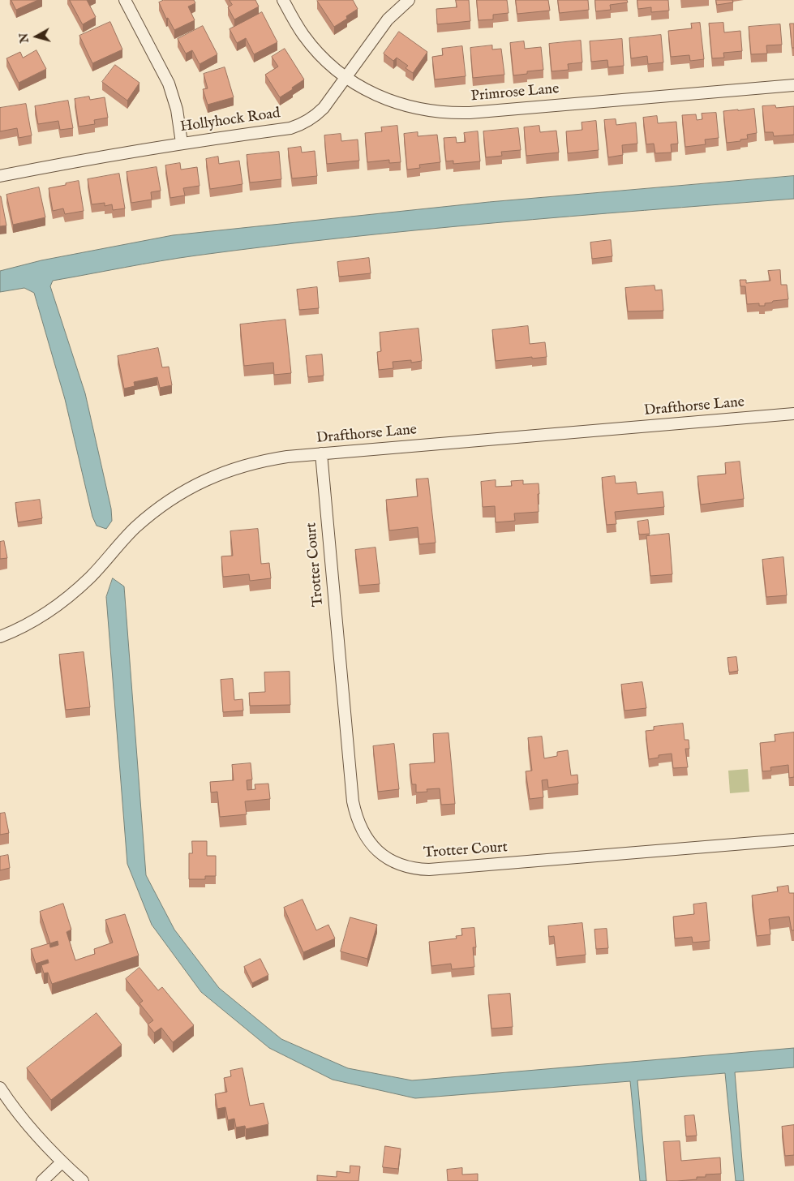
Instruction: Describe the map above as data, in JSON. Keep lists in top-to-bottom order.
{
  "streets": {
    "street": [
      "Primrose Lane",
      "Hollyhock Road",
      "Drafthorse Lane",
      "Trotter Court"
    ]
  },
  "crossings": [
    ["Primrose Lane", "Hollyhock Road"],
    ["Drafthorse Lane", "Trotter Court"]
  ],
  "north": "left"
}
